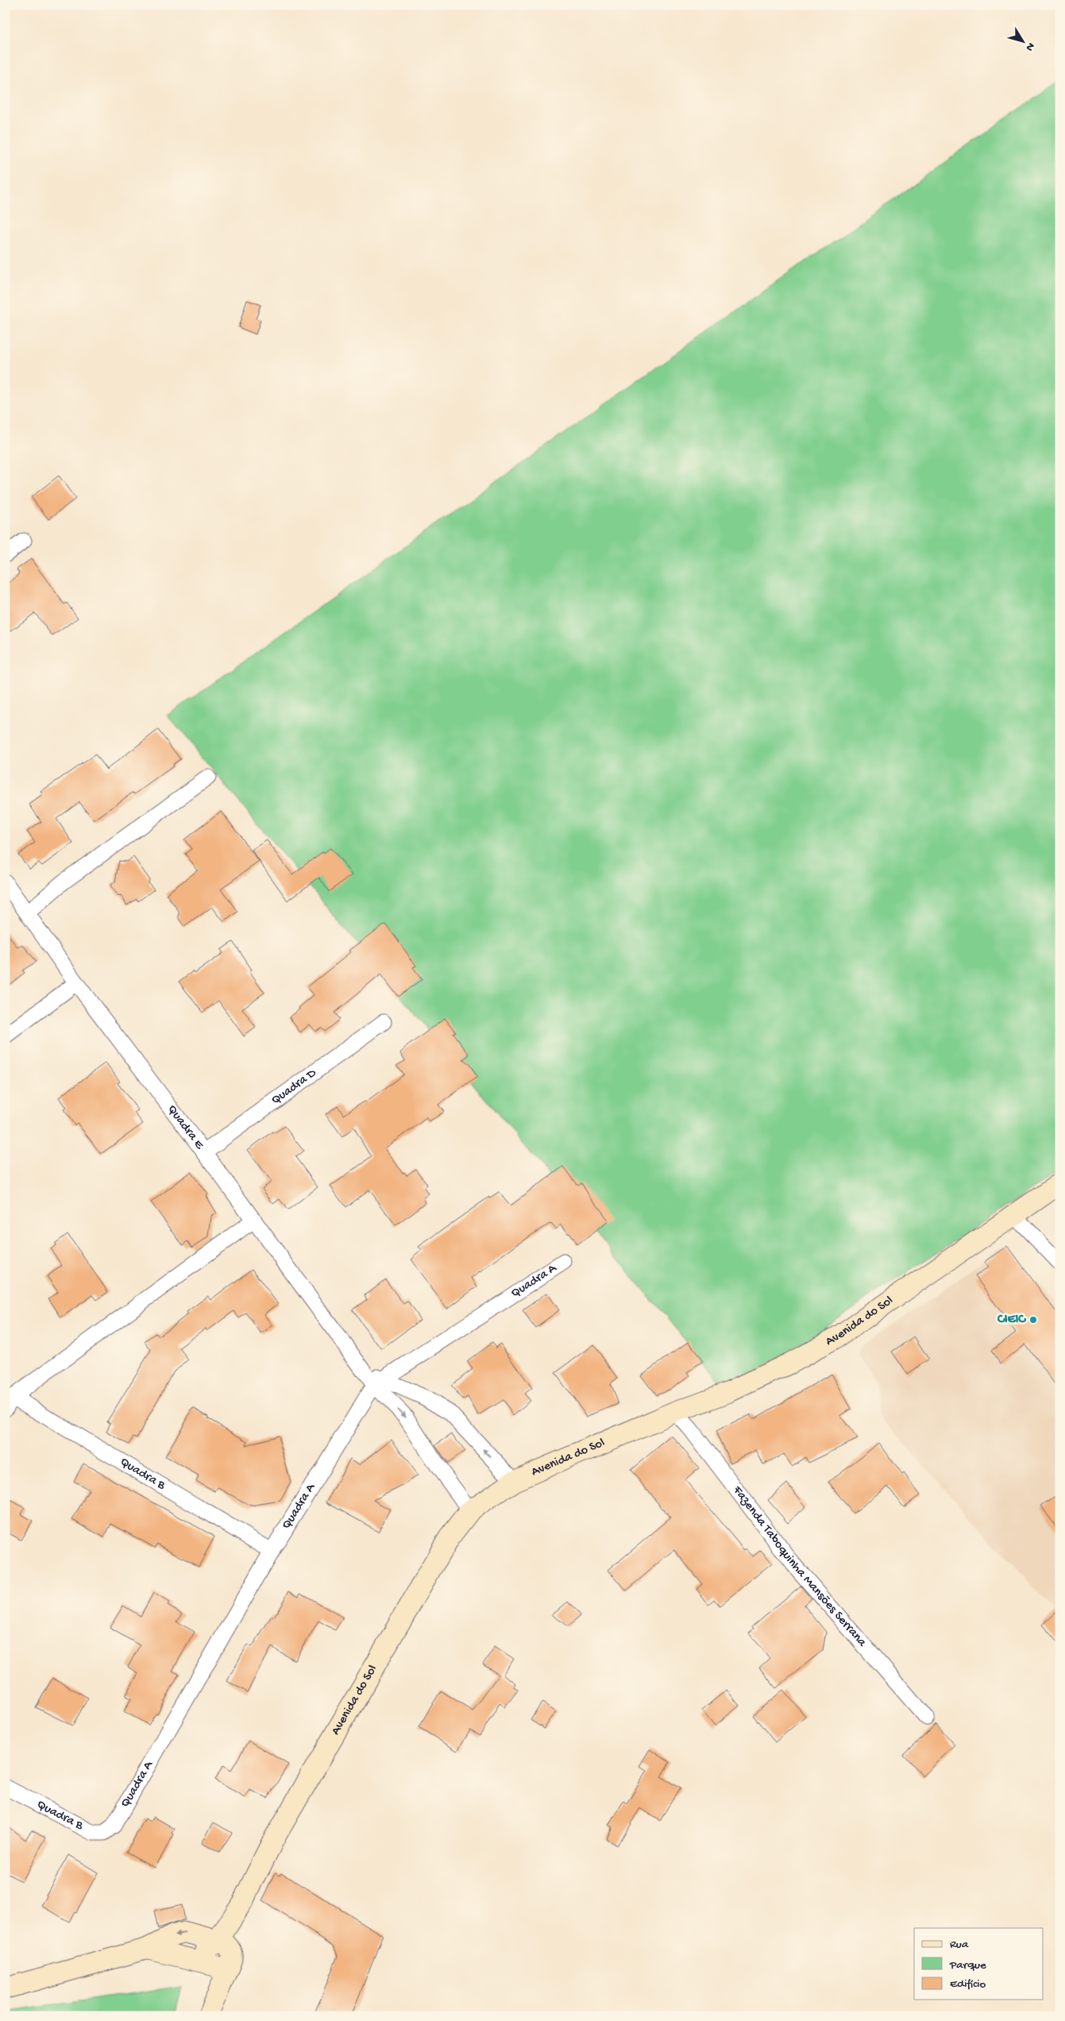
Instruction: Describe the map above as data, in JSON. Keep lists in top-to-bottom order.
{
  "streets": {
    "street": [
      "Quadra D",
      "Quadra E",
      "Quadra A",
      "Avenida do Sol",
      "Quadra B",
      "Fazenda Taboquinha Mansões Serrana"
    ]
  },
  "crossings": [
    ["Quadra D", "Quadra E"],
    ["Quadra E", "Quadra A"],
    ["Quadra E", "Avenida do Sol"],
    ["Quadra A", "Quadra B"],
    ["Avenida do Sol", "Fazenda Taboquinha Mansões Serrana"]
  ],
  "places": ["CIEIC"],
  "legend": ["Rua", "Parque", "Edifício"],
  "north": "bottom right"
}
